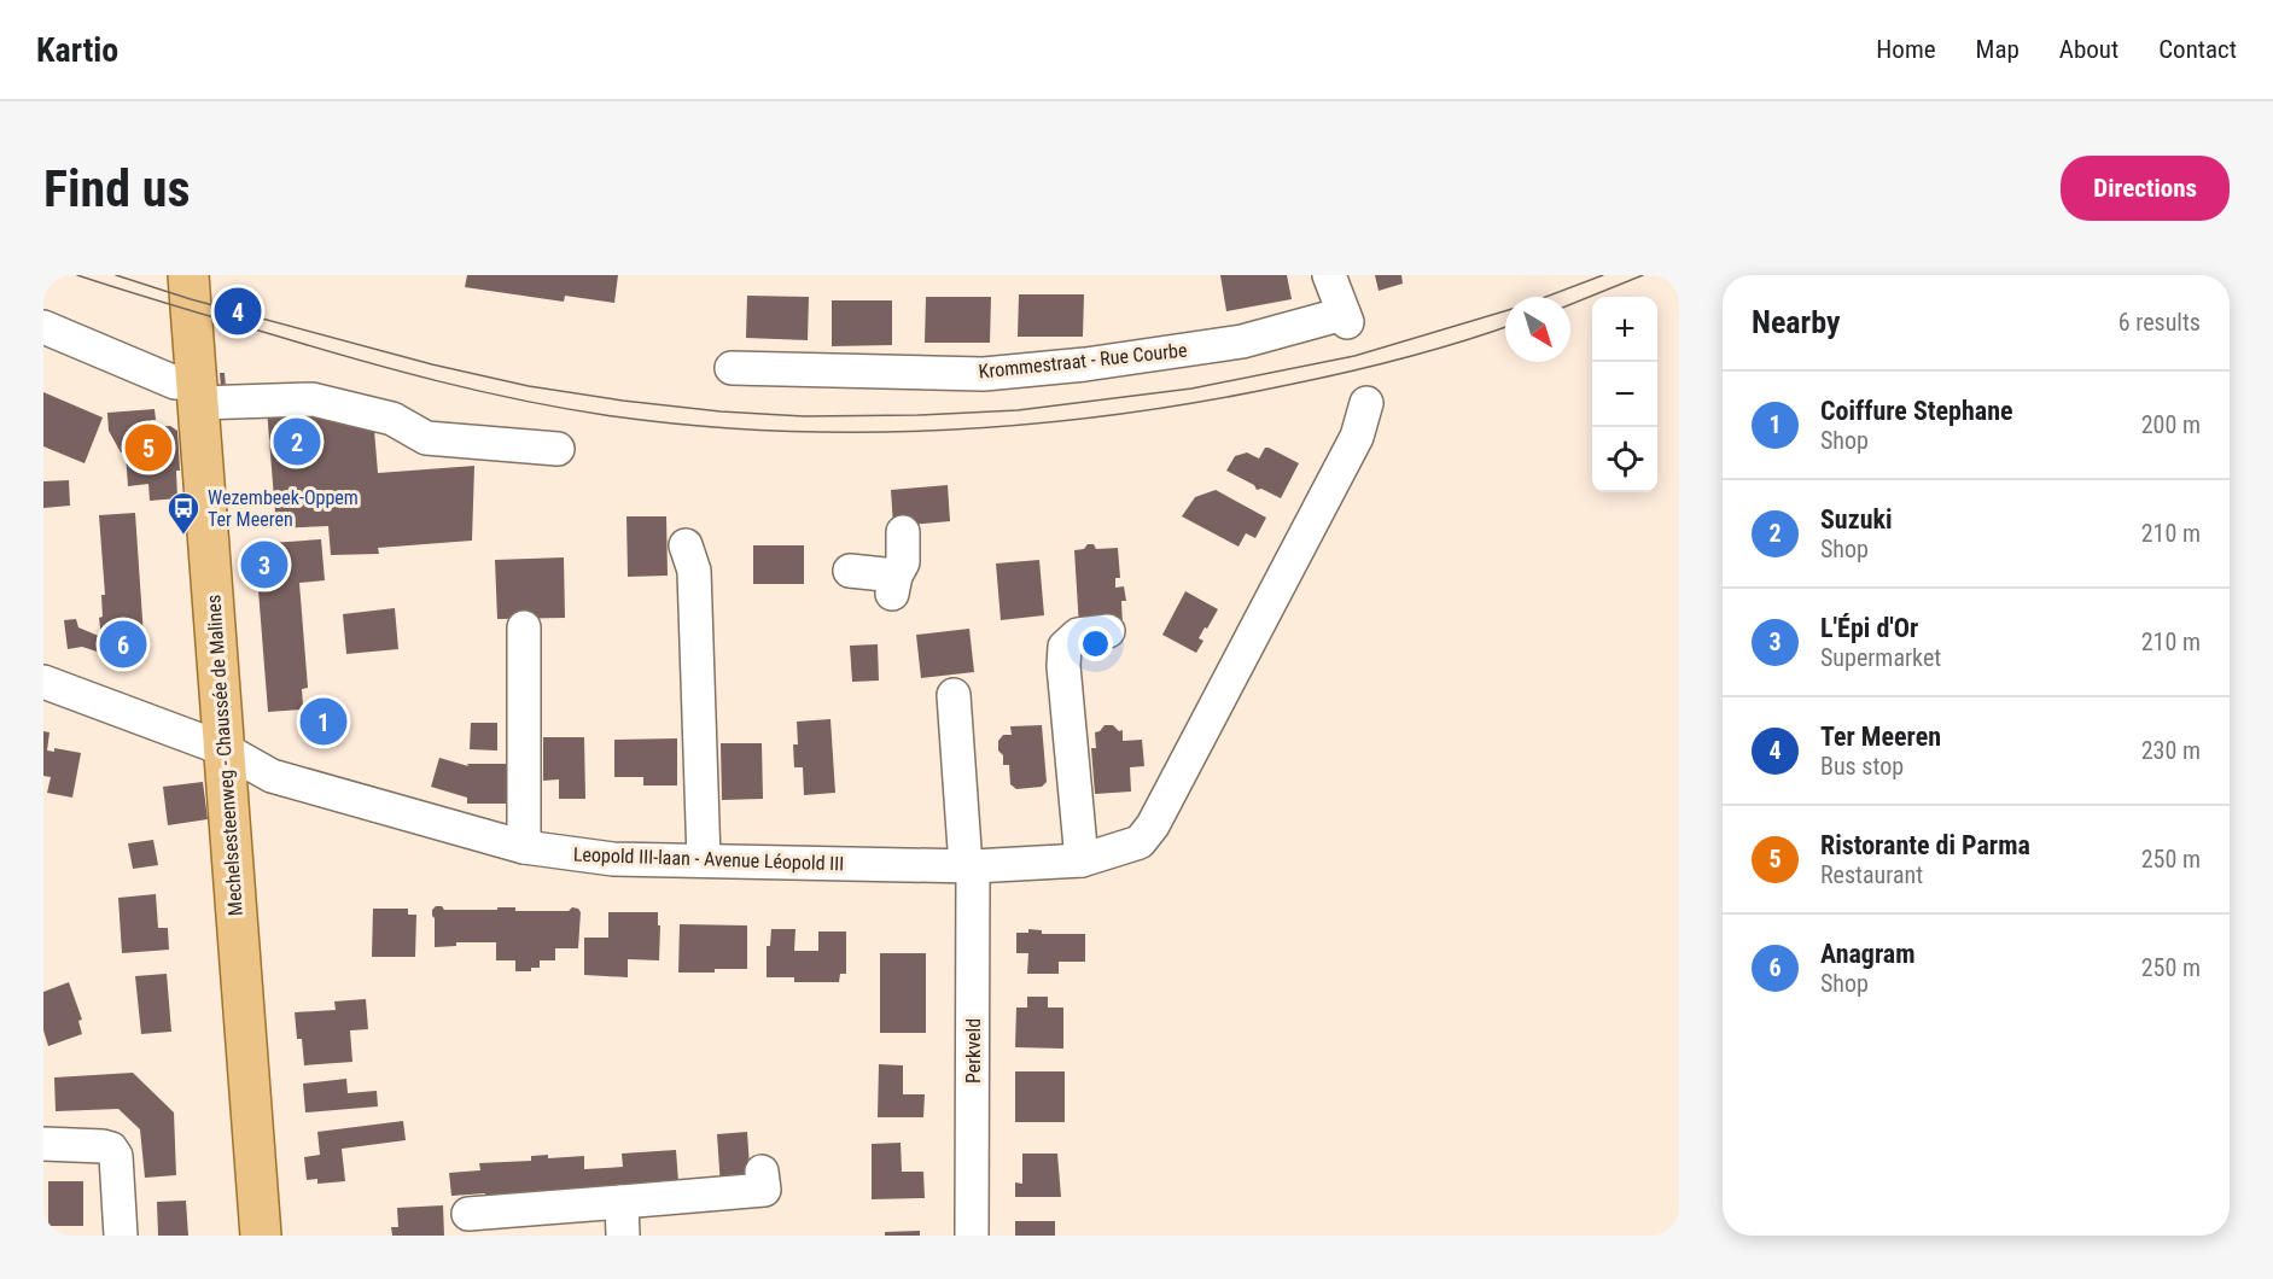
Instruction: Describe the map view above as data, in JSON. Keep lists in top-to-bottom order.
{
  "streets": {
    "main road": ["Mechelsesteenweg - Chaussée de Malines"],
    "street": ["Krommestraat - Rue Courbe", "Leopold III-laan - Avenue Léopold III", "Perkveld"]
  },
  "crossings": [
    ["Mechelsesteenweg - Chaussée de Malines", "Leopold III-laan - Avenue Léopold III"],
    ["Leopold III-laan - Avenue Léopold III", "Perkveld"]
  ],
  "places": {
    "bus stop": ["Wezembeek-Oppem Ter Meeren"]
  },
  "north": "bottom right",
  "page": {
    "header": "Kartio",
    "nav": [
      "Home",
      "Map",
      "About",
      "Contact"
    ],
    "buttons": "Directions",
    "title": "Find us",
    "heading": ["Nearby", "6 results"],
    "pins": [
      "4",
      "2",
      "5",
      "3",
      "6",
      "1"
    ],
    "map_buttons": ["+", "−"],
    "list": [
      {
        "mark": "1",
        "name": "Coiffure Stephane",
        "note": "Shop",
        "value": "200 m"
      },
      {
        "mark": "2",
        "name": "Suzuki",
        "note": "Shop",
        "value": "210 m"
      },
      {
        "mark": "3",
        "name": "L'Épi d'Or",
        "note": "Supermarket",
        "value": "210 m"
      },
      {
        "mark": "4",
        "name": "Ter Meeren",
        "note": "Bus stop",
        "value": "230 m"
      },
      {
        "mark": "5",
        "name": "Ristorante di Parma",
        "note": "Restaurant",
        "value": "250 m"
      },
      {
        "mark": "6",
        "name": "Anagram",
        "note": "Shop",
        "value": "250 m"
      }
    ]
  }
}
